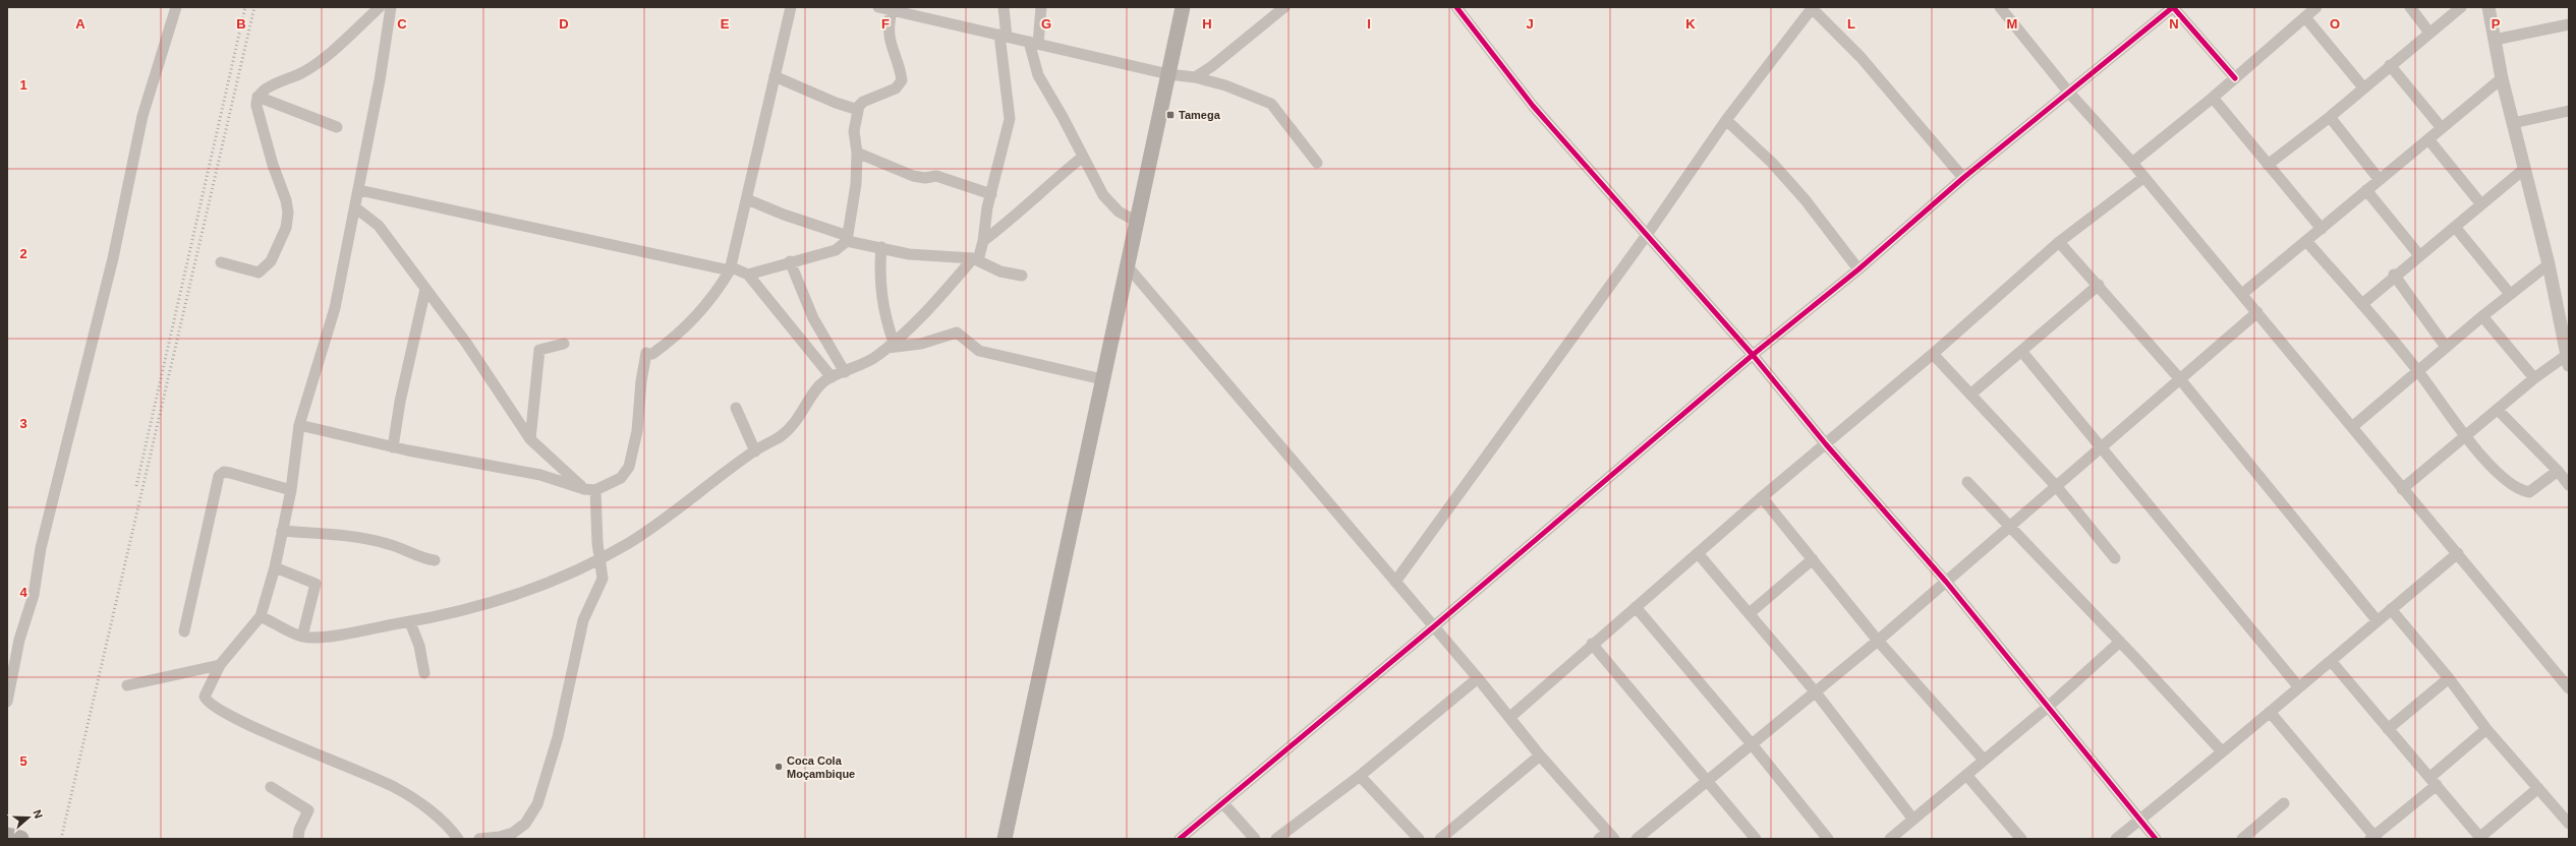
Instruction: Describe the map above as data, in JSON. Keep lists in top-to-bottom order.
{
  "places": {
    "transit": ["Tamega"],
    "other": ["Coca Cola Moçambique"]
  },
  "north": "right",
  "grid": {
    "columns": [
      "A",
      "B",
      "C",
      "D",
      "E",
      "F",
      "G",
      "H",
      "I",
      "J",
      "K",
      "L",
      "M",
      "N",
      "O",
      "P"
    ],
    "rows": [
      "1",
      "2",
      "3",
      "4",
      "5"
    ]
  }
}
